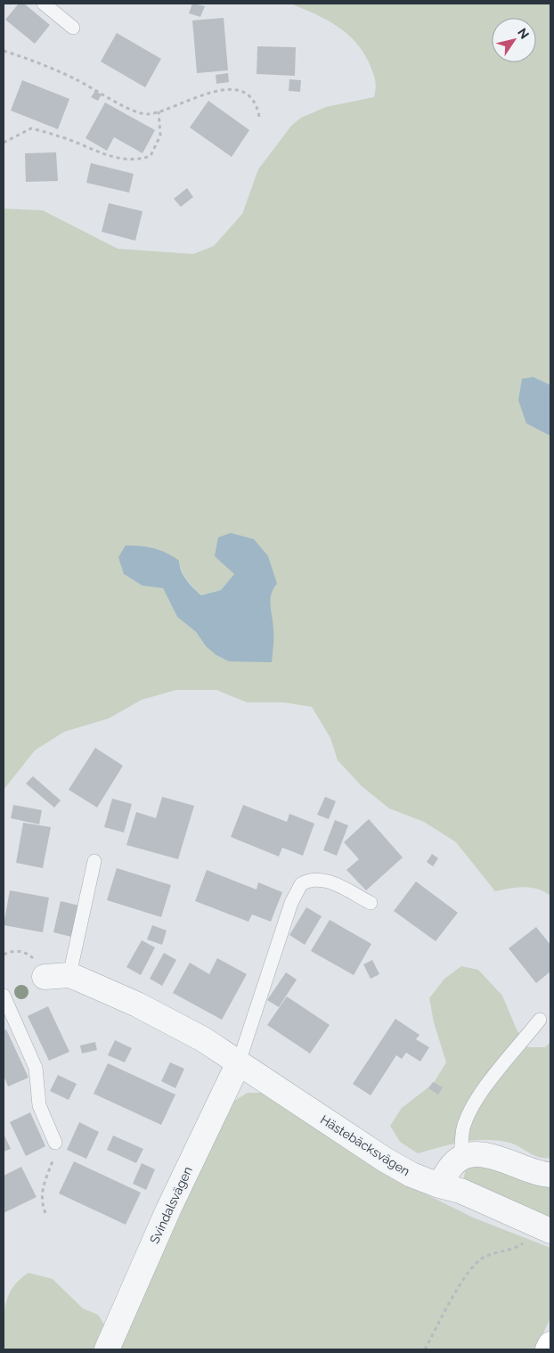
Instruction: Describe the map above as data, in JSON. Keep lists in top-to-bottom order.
{
  "streets": {
    "street": ["Hästebäcksvägen", "Svindalsvägen"]
  },
  "crossings": [
    ["Hästebäcksvägen", "Svindalsvägen"]
  ],
  "north": "top right"
}
